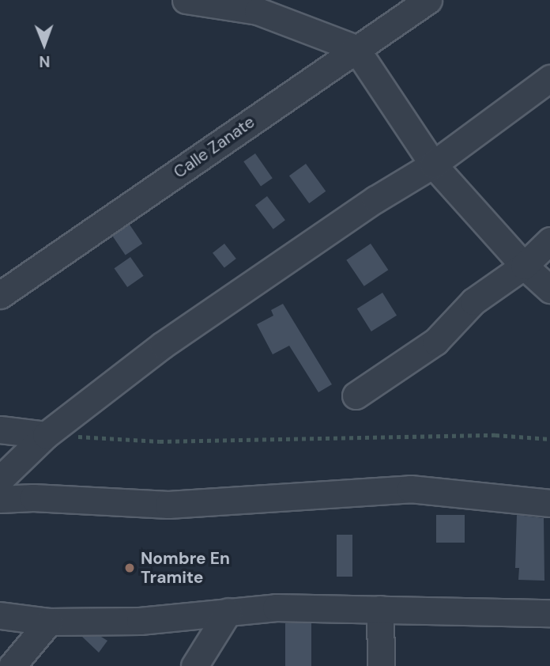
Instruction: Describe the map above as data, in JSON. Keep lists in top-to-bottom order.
{
  "streets": {
    "street": ["Calle Zanate"]
  },
  "places": ["Nombre En Tramite"],
  "north": "bottom"
}
